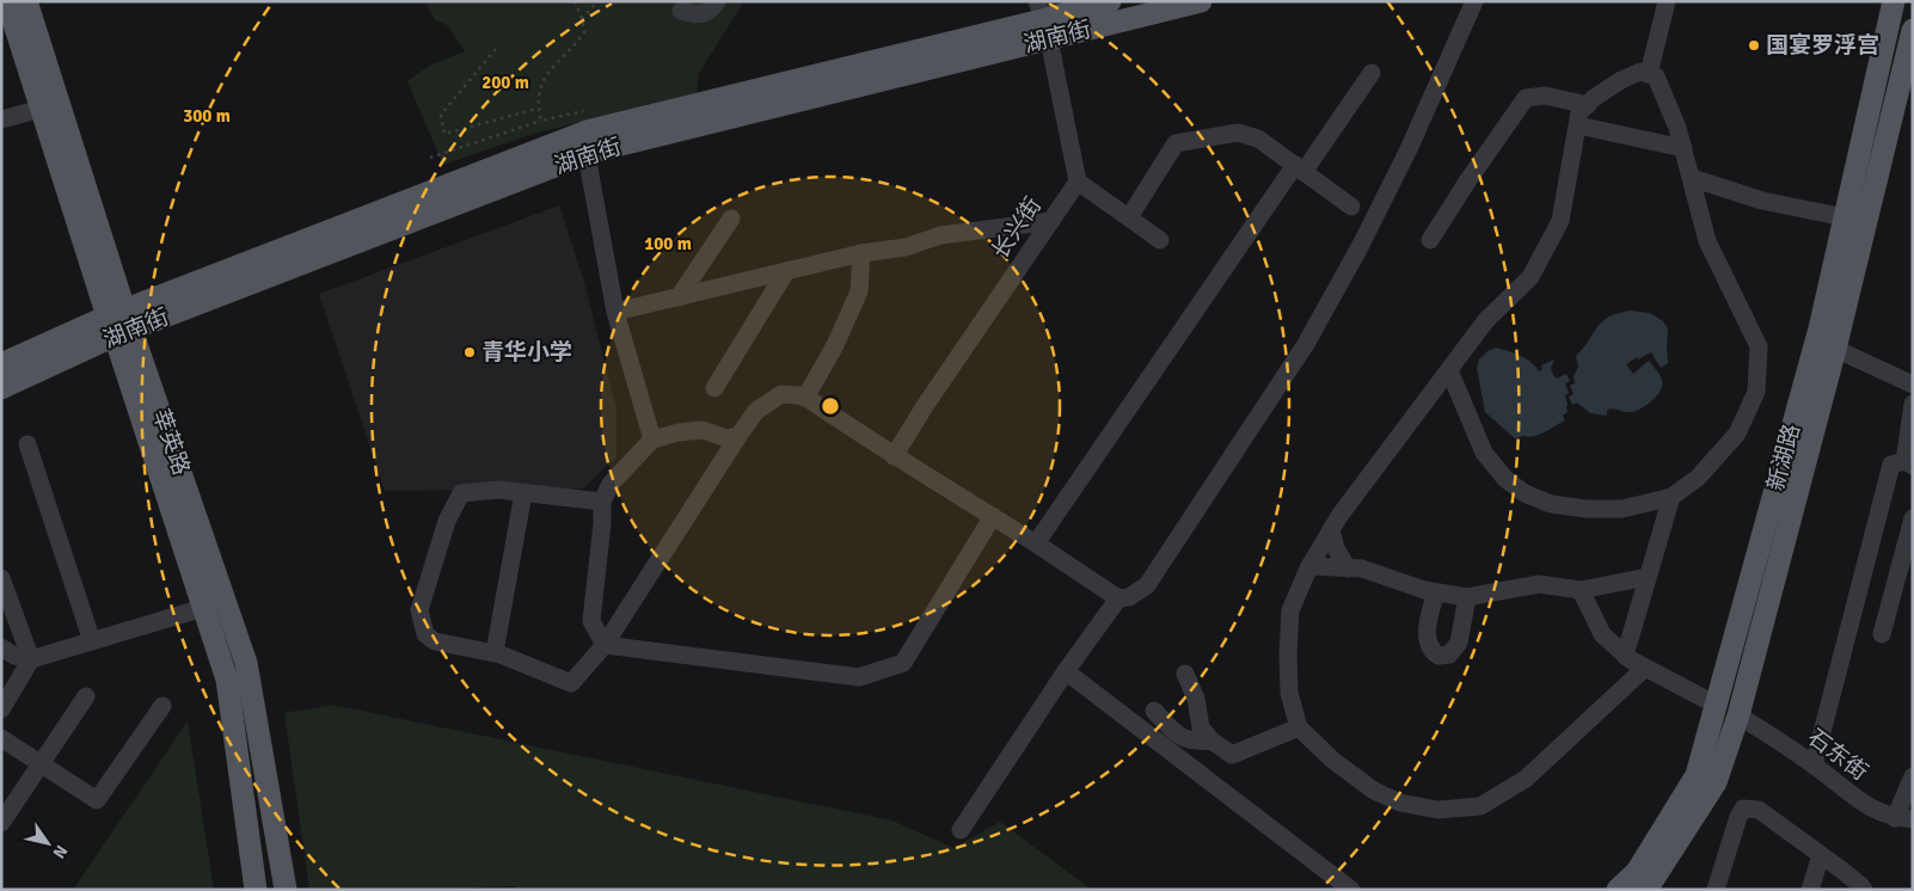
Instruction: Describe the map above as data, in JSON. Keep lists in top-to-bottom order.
{
  "streets": {
    "main road": ["湖南街", "莘英路", "新湖路"],
    "street": ["长兴街", "石东街"]
  },
  "crossings": [
    ["湖南街", "莘英路"],
    ["新湖路", "石东街"]
  ],
  "places": ["国宴罗浮宫", "青华小学"],
  "north": "bottom right",
  "rings": ["200 m", "300 m", "100 m"]
}
